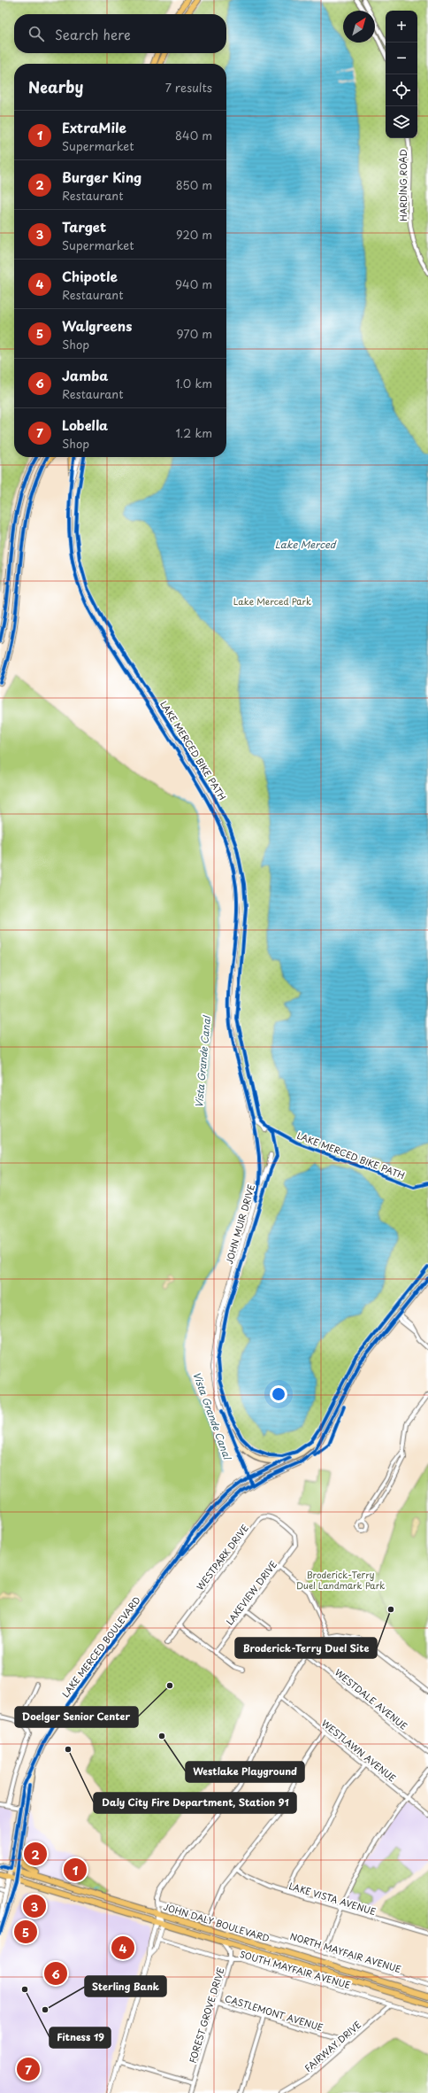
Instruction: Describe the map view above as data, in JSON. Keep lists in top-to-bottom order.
{
  "streets": {
    "main road": ["LAKE MERCED BOULEVARD", "JOHN DALY BOULEVARD"],
    "street": [
      "HARDING ROAD",
      "JOHN MUIR DRIVE",
      "WESTPARK DRIVE",
      "LAKEVIEW DRIVE",
      "WESTDALE AVENUE",
      "WESTLAWN AVENUE",
      "LAKE VISTA AVENUE",
      "NORTH MAYFAIR AVENUE",
      "SOUTH MAYFAIR AVENUE",
      "CASTLEMONT AVENUE",
      "FOREST GROVE DRIVE",
      "FAIRWAY DRIVE"
    ],
    "cycle path": ["LAKE MERCED BIKE PATH"]
  },
  "crossings": [
    ["JOHN MUIR DRIVE", "LAKE MERCED BOULEVARD"],
    ["WESTPARK DRIVE", "LAKEVIEW DRIVE"],
    ["LAKE MERCED BOULEVARD", "JOHN DALY BOULEVARD"],
    ["JOHN DALY BOULEVARD", "FOREST GROVE DRIVE"],
    ["SOUTH MAYFAIR AVENUE", "FOREST GROVE DRIVE"],
    ["SOUTH MAYFAIR AVENUE", "FAIRWAY DRIVE"],
    ["CASTLEMONT AVENUE", "FOREST GROVE DRIVE"],
    ["CASTLEMONT AVENUE", "FAIRWAY DRIVE"]
  ],
  "water": ["Lake Merced", "Vista Grande Canal"],
  "parks": ["Lake Merced Park", "Broderick-Terry Duel Landmark Park"],
  "places": [
    "Broderick-Terry Duel Site",
    "Doelger Senior Center",
    "Westlake Playground",
    "Daly City Fire Department, Station 91",
    "Fitness 19",
    "Sterling Bank"
  ],
  "north": "top right",
  "page": {
    "map_buttons": ["+", "−"],
    "search": "Search here",
    "heading": ["Nearby", "7 results"],
    "list": [
      {
        "mark": "1",
        "name": "ExtraMile",
        "note": "Supermarket",
        "value": "840 m"
      },
      {
        "mark": "2",
        "name": "Burger King",
        "note": "Restaurant",
        "value": "850 m"
      },
      {
        "mark": "3",
        "name": "Target",
        "note": "Supermarket",
        "value": "920 m"
      },
      {
        "mark": "4",
        "name": "Chipotle",
        "note": "Restaurant",
        "value": "940 m"
      },
      {
        "mark": "5",
        "name": "Walgreens",
        "note": "Shop",
        "value": "970 m"
      },
      {
        "mark": "6",
        "name": "Jamba",
        "note": "Restaurant",
        "value": "1.0 km"
      },
      {
        "mark": "7",
        "name": "Lobella",
        "note": "Shop",
        "value": "1.2 km"
      }
    ],
    "pins": [
      "2",
      "1",
      "3",
      "5",
      "4",
      "6",
      "7"
    ]
  }
}
